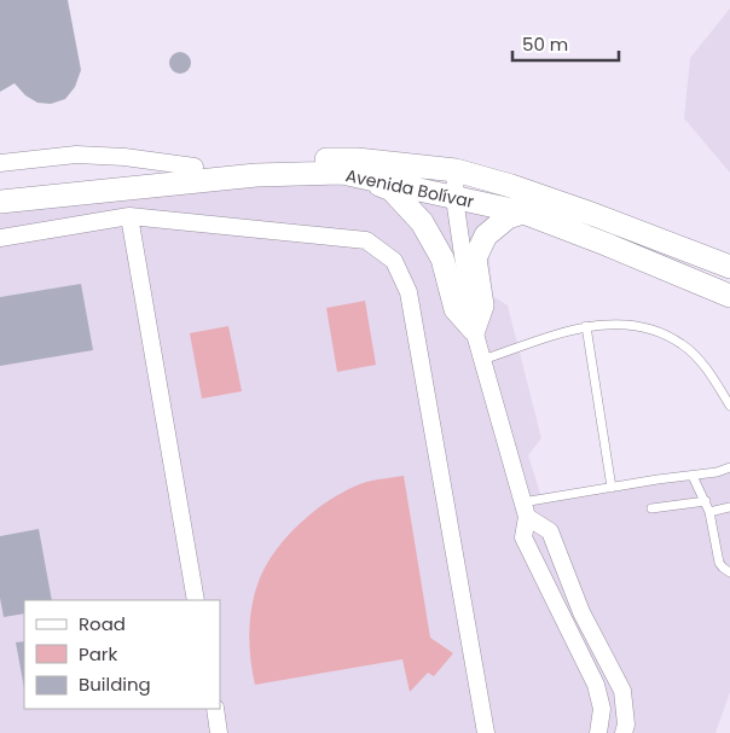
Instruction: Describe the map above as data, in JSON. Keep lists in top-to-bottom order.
{
  "streets": {
    "street": ["Avenida Bolívar"]
  },
  "legend": ["Road", "Park", "Building"],
  "scale_bar": "50 m"
}
